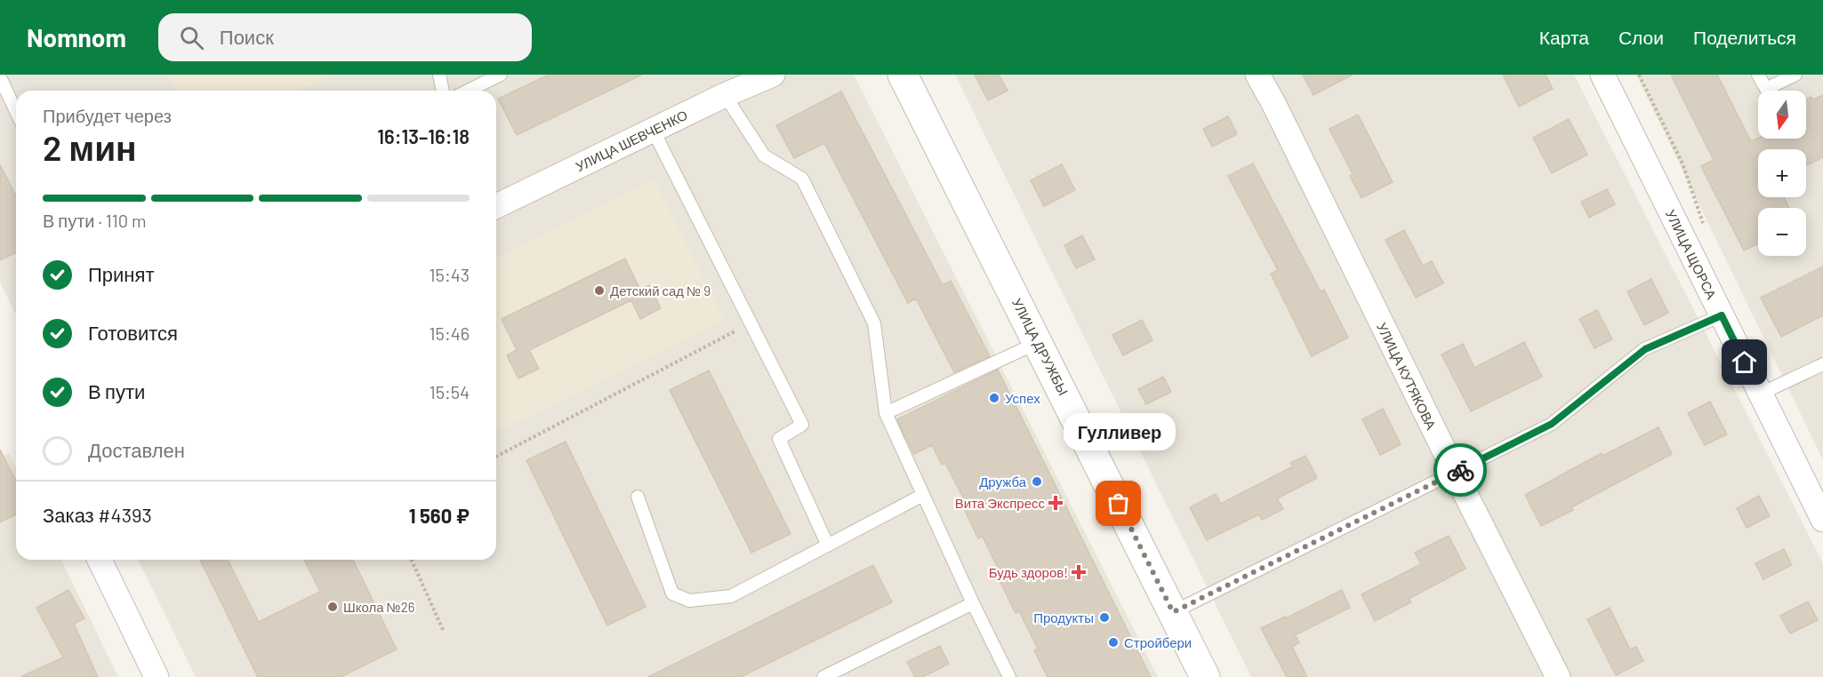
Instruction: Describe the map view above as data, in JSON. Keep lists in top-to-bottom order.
{
  "streets": {
    "street": [
      "УЛИЦА ШЕВЧЕНКО",
      "УЛИЦА ЩОРСА",
      "УЛИЦА ДРУЖБЫ",
      "УЛИЦА КУТЯКОВА"
    ]
  },
  "places": {
    "other": [
      "Детский сад № 9",
      "Успех",
      "Дружба",
      "Гулливер",
      "Школа №26",
      "Продукты",
      "Стройбери"
    ],
    "health": ["Вита Экспресс", "Будь здоров!"]
  },
  "north": "bottom",
  "page": {
    "header": "Nomnom",
    "search": "Поиск",
    "nav": ["Карта", "Слои", "Поделиться"],
    "map_buttons": ["+", "−"],
    "heading": ["2 мин", "Прибудет через", "16:13–16:18"],
    "panel": ["Заказ #4393", "1 560 ₽"],
    "bar": "В пути · 110 m",
    "list": [
      ["Принят", "15:43"],
      ["Готовится", "15:46"],
      ["В пути", "15:54"],
      "Доставлен"
    ],
    "bubble": "Гулливер"
  }
}
